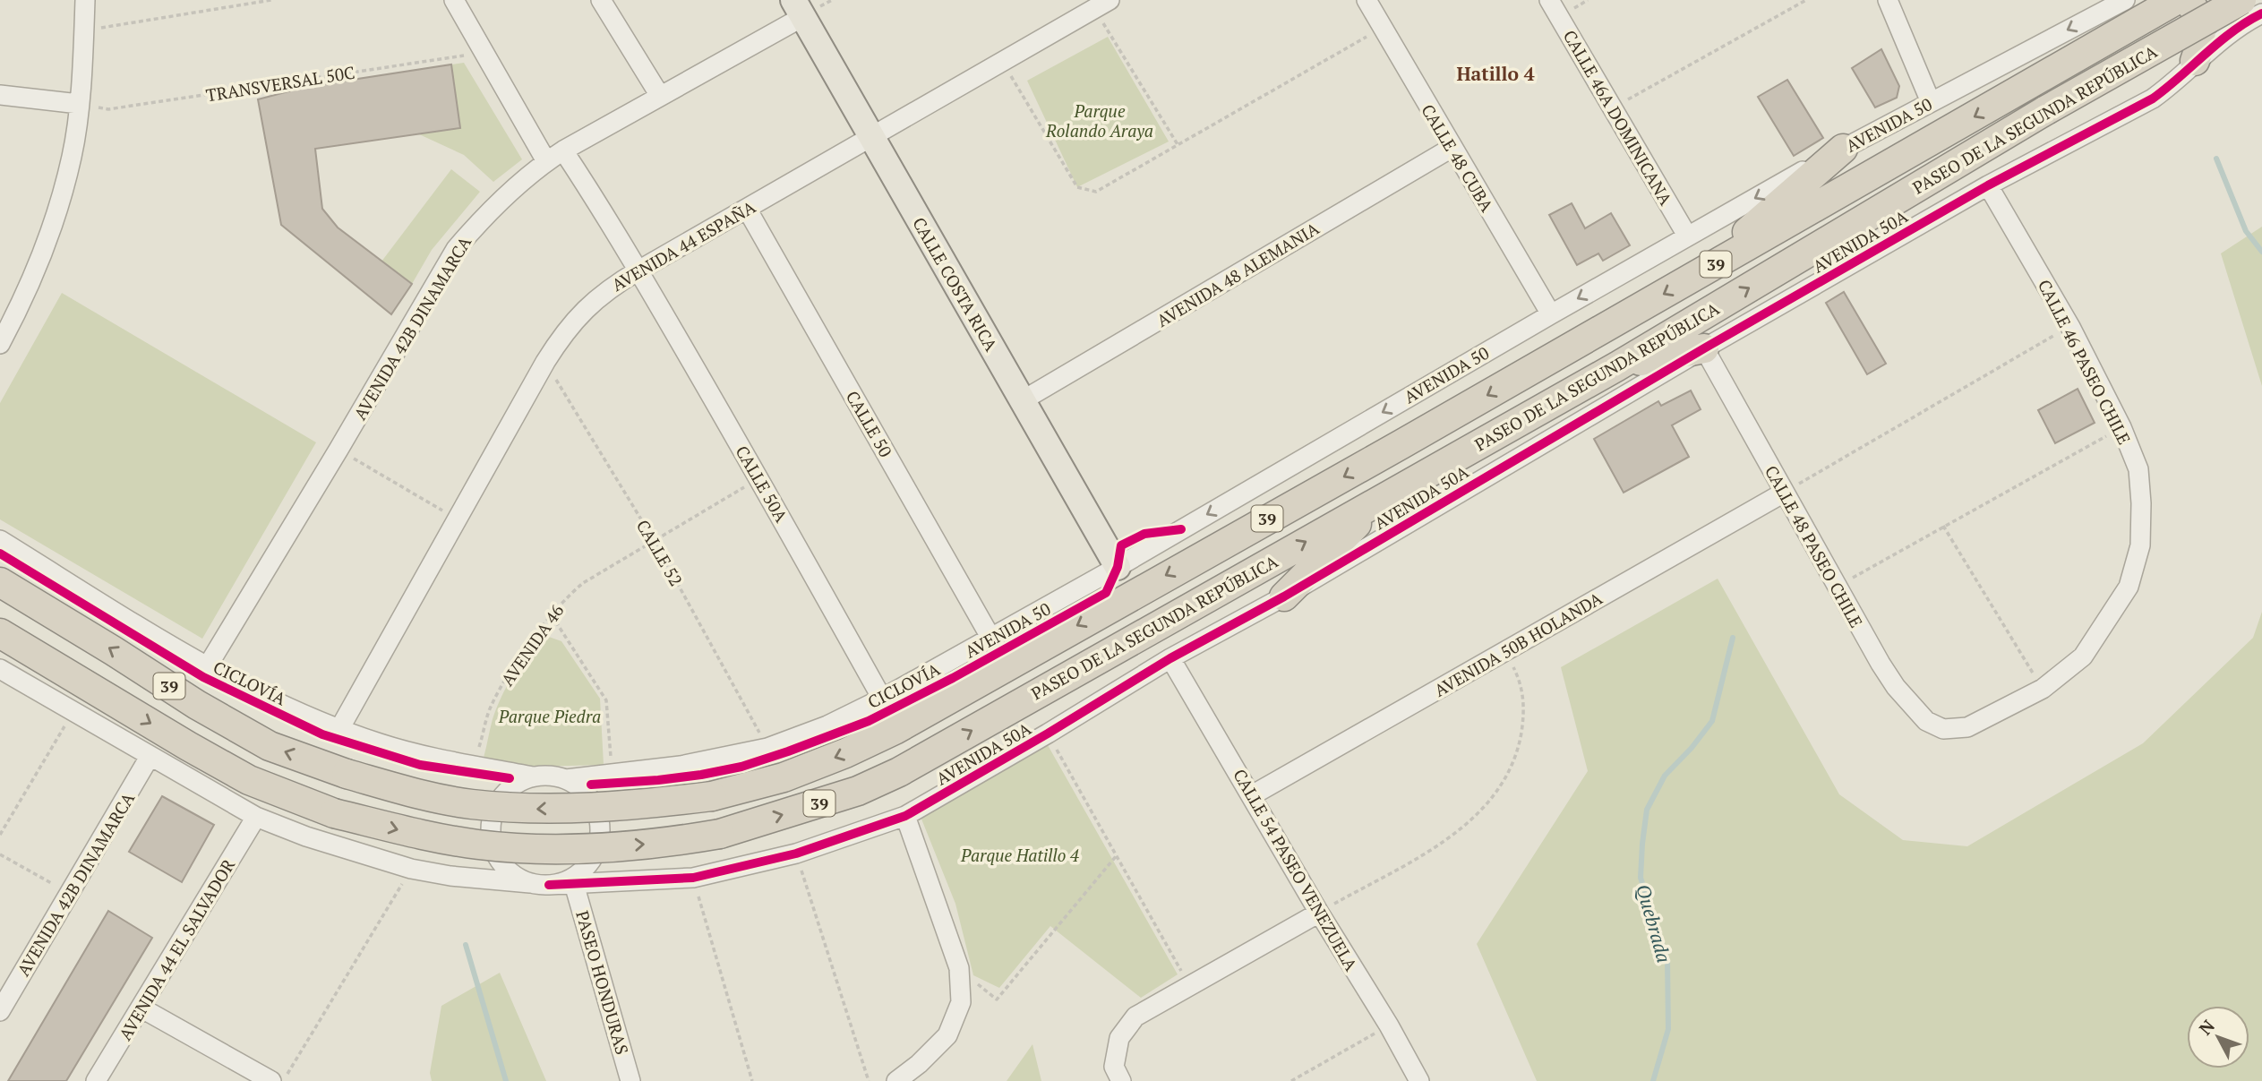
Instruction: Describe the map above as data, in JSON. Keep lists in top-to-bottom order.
{
  "streets": {
    "highway": ["PASEO DE LA SEGUNDA REPÚBLICA", "39"],
    "main road": ["CALLE COSTA RICA"],
    "street": [
      "CALLE 46A DOMINICANA",
      "AVENIDA 50",
      "CALLE 48 CUBA",
      "AVENIDA 50A",
      "AVENIDA 44 ESPAÑA",
      "AVENIDA 48 ALEMANIA",
      "AVENIDA 42B DINAMARCA",
      "CALLE 46 PASEO CHILE",
      "CALLE 50",
      "CALLE 50A",
      "CALLE 48 PASEO CHILE",
      "AVENIDA 50B HOLANDA",
      "CALLE 54 PASEO VENEZUELA",
      "AVENIDA 44 EL SALVADOR",
      "PASEO HONDURAS"
    ],
    "path": ["TRANSVERSAL 50C", "CALLE 52", "AVENIDA 46"],
    "cycle path": ["CICLOVÍA"]
  },
  "crossings": [
    ["CALLE 46A DOMINICANA", "AVENIDA 50"],
    ["AVENIDA 50", "CALLE 48 CUBA"],
    ["AVENIDA 50", "AVENIDA 50A"],
    ["AVENIDA 50", "CALLE COSTA RICA"],
    ["AVENIDA 50", "CALLE 50"],
    ["AVENIDA 50", "CALLE 50A"],
    ["AVENIDA 50", "CALLE 52"],
    ["CALLE 48 CUBA", "AVENIDA 48 ALEMANIA"],
    ["AVENIDA 50A", "AVENIDA 42B DINAMARCA"],
    ["AVENIDA 50A", "CALLE 46 PASEO CHILE"],
    ["AVENIDA 50A", "CALLE 48 PASEO CHILE"],
    ["AVENIDA 50A", "CALLE 54 PASEO VENEZUELA"],
    ["AVENIDA 50A", "AVENIDA 44 EL SALVADOR"],
    ["AVENIDA 50A", "PASEO HONDURAS"],
    ["AVENIDA 44 ESPAÑA", "CALLE COSTA RICA"],
    ["AVENIDA 44 ESPAÑA", "CALLE 50"],
    ["AVENIDA 44 ESPAÑA", "CALLE 50A"],
    ["AVENIDA 44 ESPAÑA", "CALLE 52"],
    ["AVENIDA 48 ALEMANIA", "CALLE COSTA RICA"],
    ["CALLE COSTA RICA", "AVENIDA 42B DINAMARCA"],
    ["AVENIDA 42B DINAMARCA", "CALLE 50A"],
    ["CALLE 46 PASEO CHILE", "CALLE 48 PASEO CHILE"],
    ["CALLE 50A", "AVENIDA 46"],
    ["CALLE 48 PASEO CHILE", "AVENIDA 50B HOLANDA"],
    ["CALLE 52", "AVENIDA 46"],
    ["AVENIDA 50B HOLANDA", "CALLE 54 PASEO VENEZUELA"]
  ],
  "one_way": ["AVENIDA 50"],
  "districts": ["Hatillo 4"],
  "water": ["Quebrada"],
  "parks": ["Parque Rolando Araya", "Parque Piedra", "Parque Hatillo 4"],
  "north": "top left"
}
